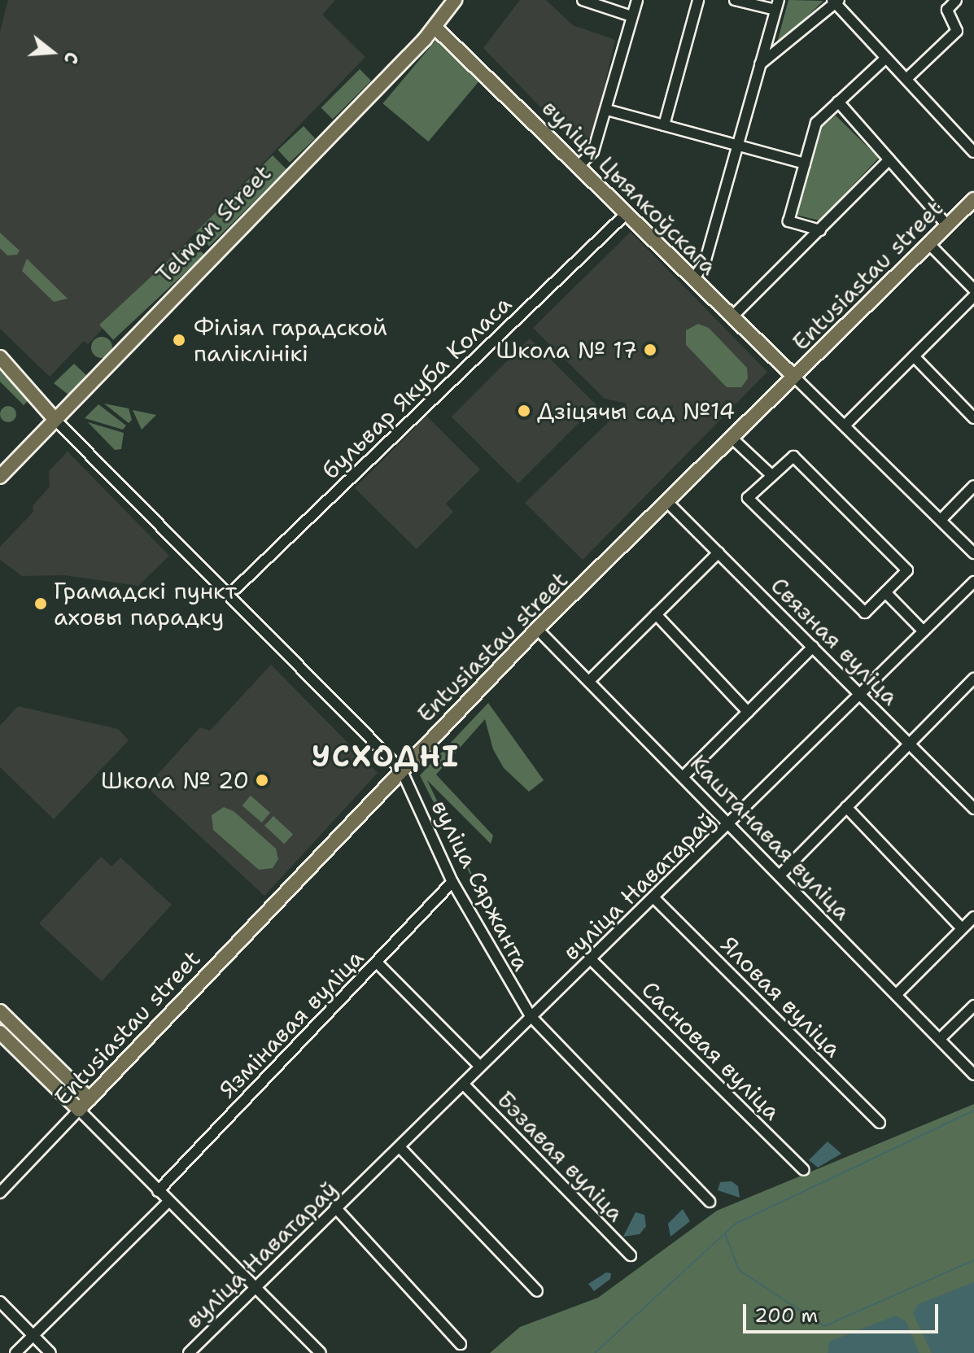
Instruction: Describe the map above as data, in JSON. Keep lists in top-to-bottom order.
{
  "streets": {
    "main road": ["вуліца Цыялкоўскага", "Telman Street", "Entusiastau street"],
    "street": [
      "бульвар Якуба Коласа",
      "Связная вуліца",
      "Каштанавая вуліца",
      "вуліца Сяржанта",
      "вуліца Наватараў",
      "Яловая вуліца",
      "Язмінавая вуліца",
      "Сасновая вуліца",
      "Бэзавая вуліца"
    ]
  },
  "crossings": [
    ["вуліца Цыялкоўскага", "Telman Street"],
    ["вуліца Цыялкоўскага", "Entusiastau street"],
    ["вуліца Цыялкоўскага", "бульвар Якуба Коласа"],
    ["Telman Street", "вуліца Сяржанта"],
    ["Entusiastau street", "Связная вуліца"],
    ["Entusiastau street", "Каштанавая вуліца"],
    ["Entusiastau street", "вуліца Сяржанта"],
    ["Связная вуліца", "вуліца Наватараў"],
    ["Каштанавая вуліца", "вуліца Наватараў"],
    ["вуліца Сяржанта", "вуліца Наватараў"],
    ["вуліца Сяржанта", "Язмінавая вуліца"],
    ["вуліца Наватараў", "Яловая вуліца"],
    ["вуліца Наватараў", "Сасновая вуліца"],
    ["вуліца Наватараў", "Бэзавая вуліца"]
  ],
  "districts": ["УСХОДНІ"],
  "places": [
    "Філіял гарадской паліклінікі",
    "Школа № 17",
    "Дзіцячы сад №14",
    "Грамадскі пункт аховы парадку",
    "Школа № 20"
  ],
  "scale_bar": "200 m",
  "north": "right"
}
